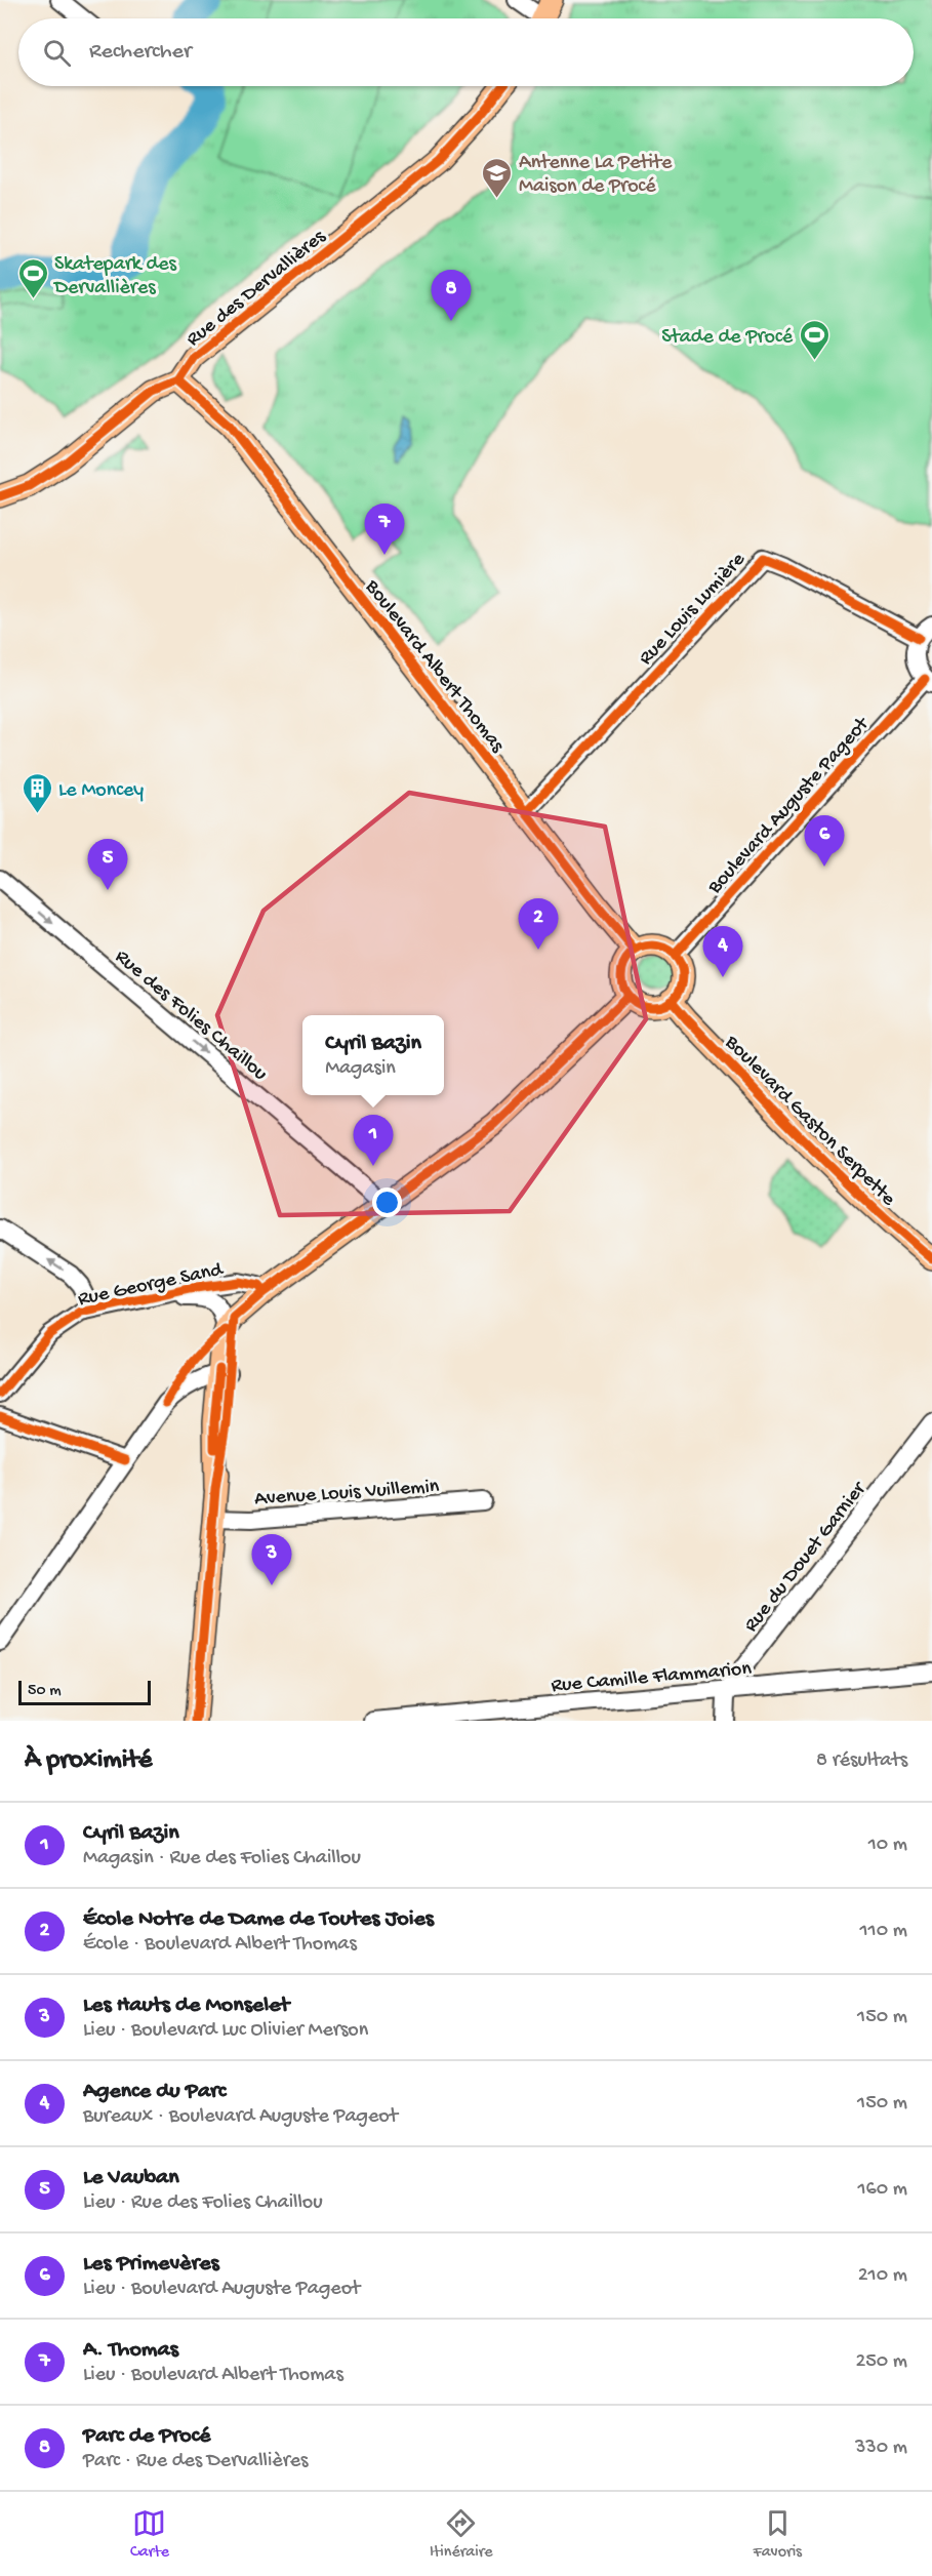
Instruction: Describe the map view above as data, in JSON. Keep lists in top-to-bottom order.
{
  "streets": {
    "main road": ["Rue des Dervallières", "Boulevard Albert Thomas", "Boulevard Gaston Serpette"],
    "street": [
      "Rue Louis Lumière",
      "Boulevard Auguste Pageot",
      "Rue des Folies Chaillou",
      "Rue George Sand",
      "Avenue Louis Vuillemin",
      "Rue du Douet Garnier",
      "Rue Camille Flammarion"
    ]
  },
  "crossings": [
    ["Rue des Dervallières", "Boulevard Albert Thomas"],
    ["Rue Louis Lumière", "Boulevard Albert Thomas"],
    ["Boulevard Albert Thomas", "Boulevard Auguste Pageot"],
    ["Boulevard Albert Thomas", "Boulevard Gaston Serpette"],
    ["Boulevard Auguste Pageot", "Boulevard Gaston Serpette"],
    ["Rue du Douet Garnier", "Rue Camille Flammarion"]
  ],
  "one_way": ["Rue des Folies Chaillou"],
  "places": {
    "school or university": ["Antenne La Petite Maison de Procé"],
    "sports": ["Skatepark des Dervallières", "Stade de Procé"],
    "building": ["Le Moncey"]
  },
  "scale_bar": "50 m",
  "page": {
    "search": "Rechercher",
    "pins": [
      "8",
      "7",
      "6",
      "5",
      "2",
      "4",
      "1",
      "3"
    ],
    "popup": ["Cyril Bazin", "Magasin"],
    "scale": "50 m",
    "heading": ["À proximité", "8 résultats"],
    "list": [
      {
        "mark": "1",
        "name": "Cyril Bazin",
        "note": "Magasin · Rue des Folies Chaillou",
        "value": "10 m"
      },
      {
        "mark": "2",
        "name": "École Notre de Dame de Toutes Joies",
        "note": "École · Boulevard Albert Thomas",
        "value": "110 m"
      },
      {
        "mark": "3",
        "name": "Les Hauts de Monselet",
        "note": "Lieu · Boulevard Luc Olivier Merson",
        "value": "150 m"
      },
      {
        "mark": "4",
        "name": "Agence du Parc",
        "note": "Bureaux · Boulevard Auguste Pageot",
        "value": "150 m"
      },
      {
        "mark": "5",
        "name": "Le Vauban",
        "note": "Lieu · Rue des Folies Chaillou",
        "value": "160 m"
      },
      {
        "mark": "6",
        "name": "Les Primevères",
        "note": "Lieu · Boulevard Auguste Pageot",
        "value": "210 m"
      },
      {
        "mark": "7",
        "name": "A. Thomas",
        "note": "Lieu · Boulevard Albert Thomas",
        "value": "250 m"
      },
      {
        "mark": "8",
        "name": "Parc de Procé",
        "note": "Parc · Rue des Dervallières",
        "value": "330 m"
      }
    ],
    "nav": ["Carte", "Itinéraire", "Favoris"]
  }
}
